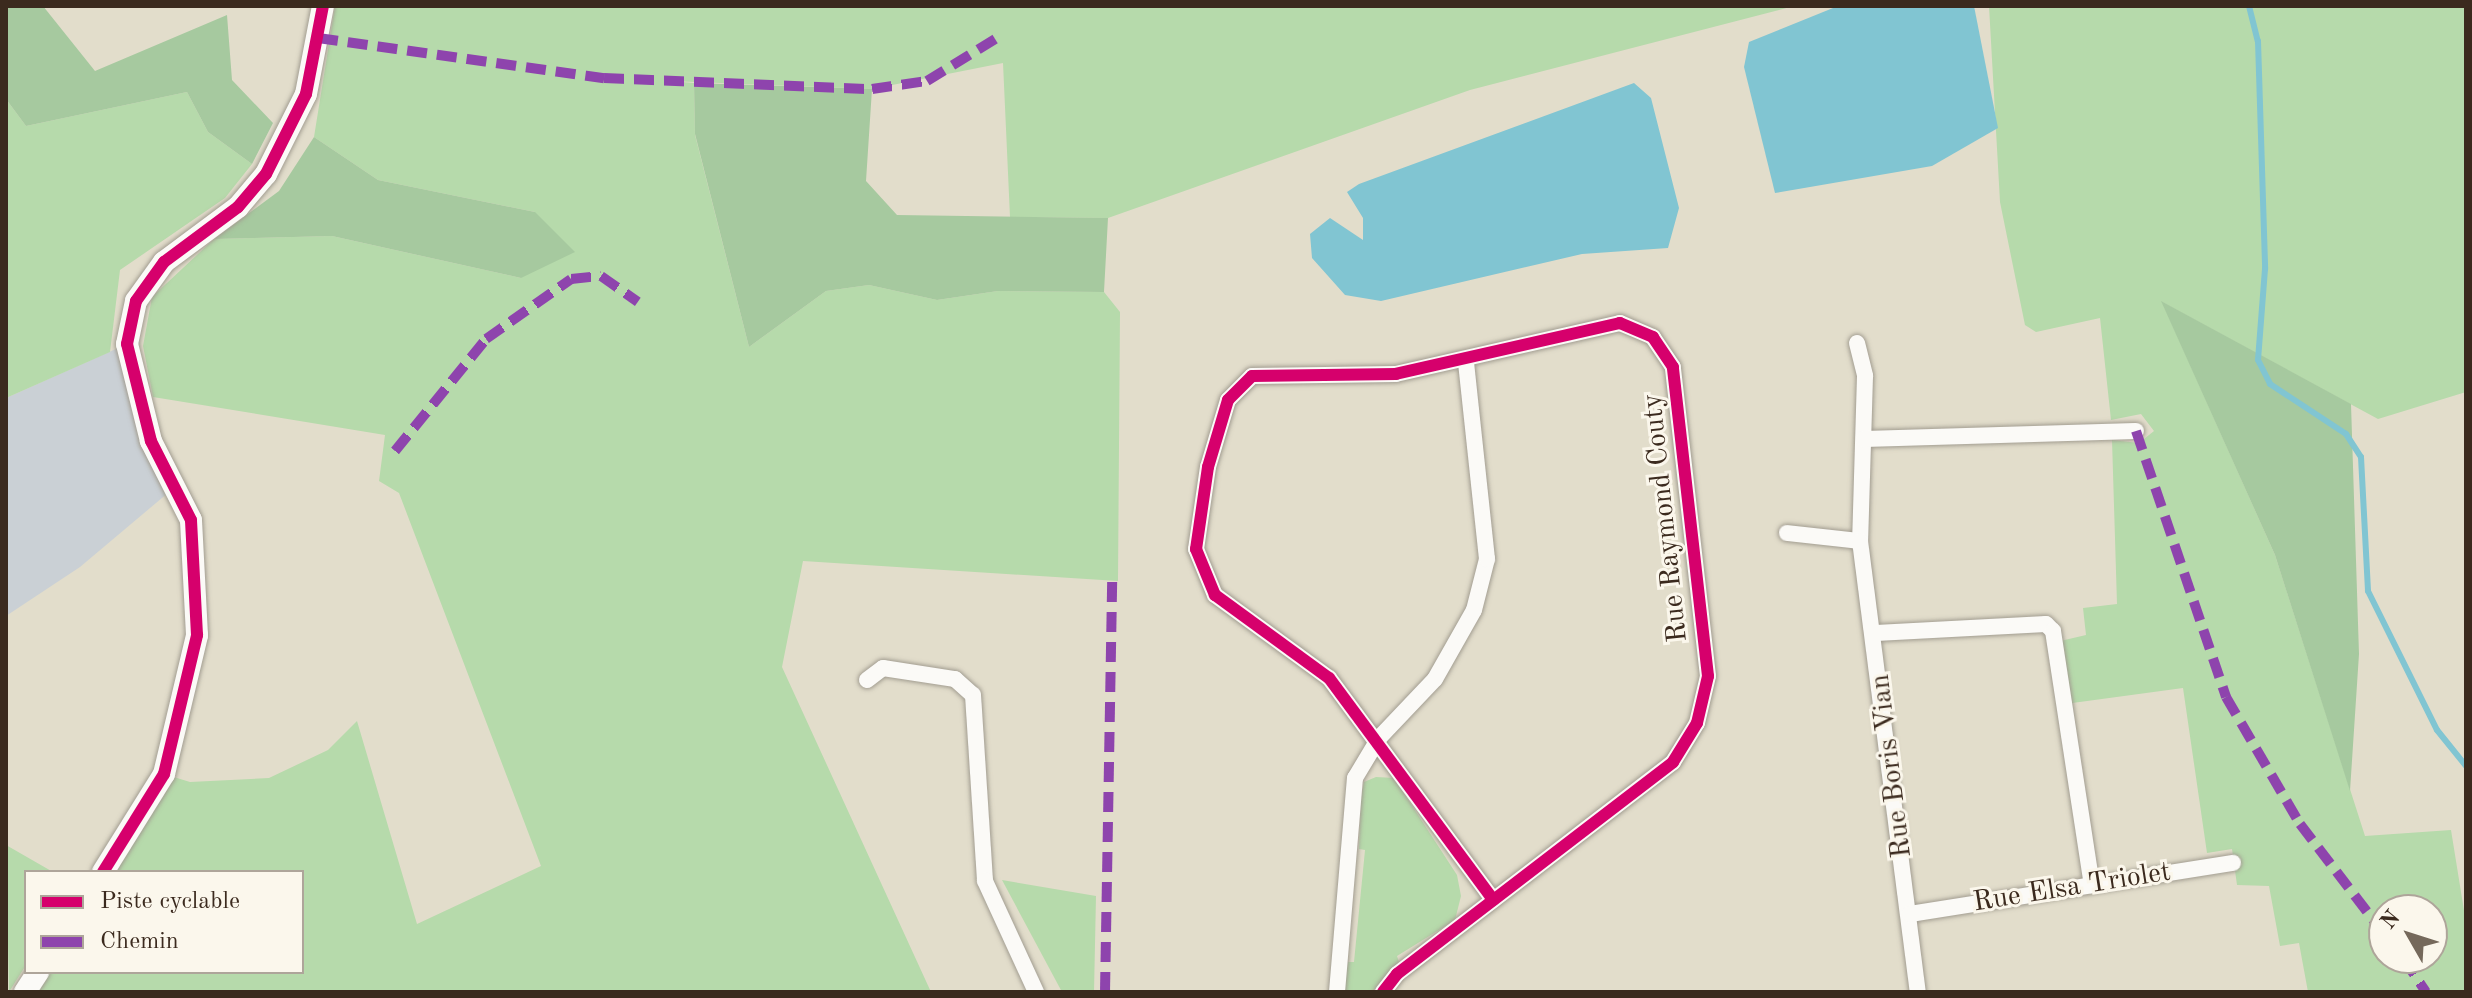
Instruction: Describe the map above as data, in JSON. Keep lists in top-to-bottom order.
{
  "streets": {
    "street": ["Rue Raymond Couty", "Rue Boris Vian", "Rue Elsa Triolet"]
  },
  "crossings": [
    ["Rue Boris Vian", "Rue Elsa Triolet"]
  ],
  "legend": ["Piste cyclable", "Chemin"],
  "north": "top left"
}
